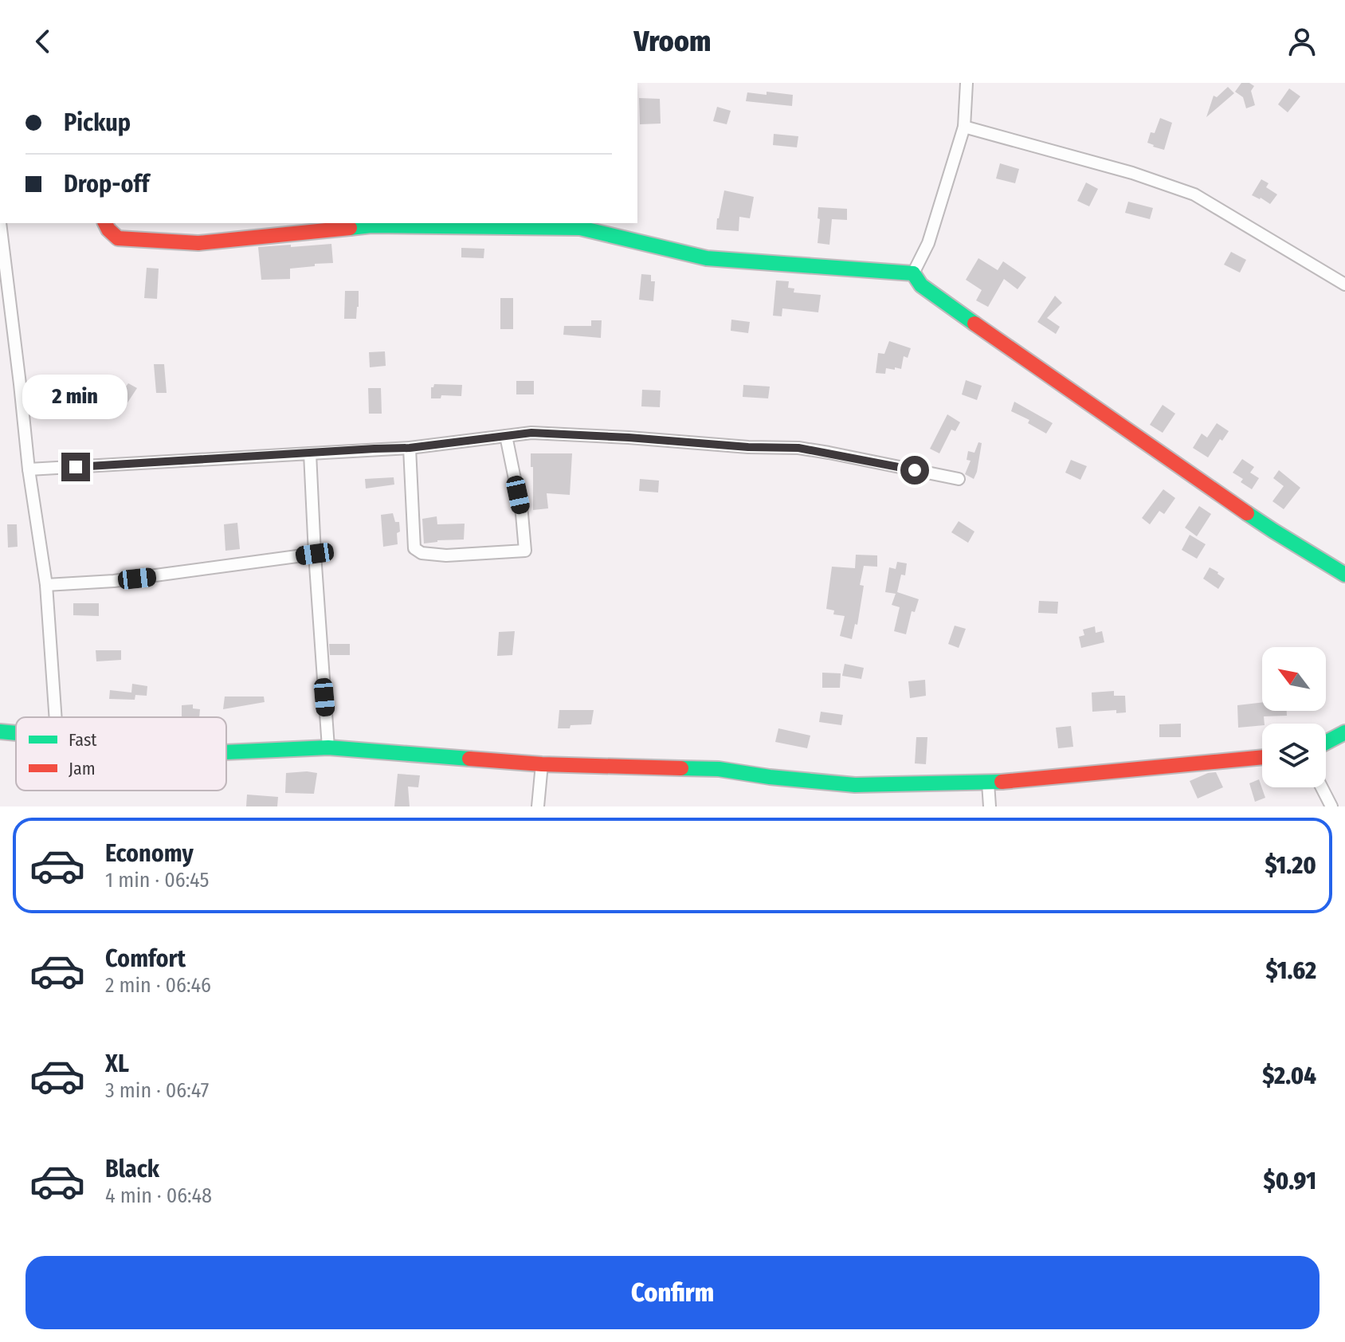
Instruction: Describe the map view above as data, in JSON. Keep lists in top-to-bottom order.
{
  "legend": ["Fast", "Jam"],
  "north": "top left",
  "page": {
    "header": "Vroom",
    "banner": ["Pickup", "Drop-off"],
    "bubble": "2 min",
    "list": [
      {
        "name": "Economy",
        "note": "1 min · 06:45",
        "value": "$1.20"
      },
      {
        "name": "Comfort",
        "note": "2 min · 06:46",
        "value": "$1.62"
      },
      {
        "name": "XL",
        "note": "3 min · 06:47",
        "value": "$2.04"
      },
      {
        "name": "Black",
        "note": "4 min · 06:48",
        "value": "$0.91"
      }
    ],
    "buttons": "Confirm"
  }
}
